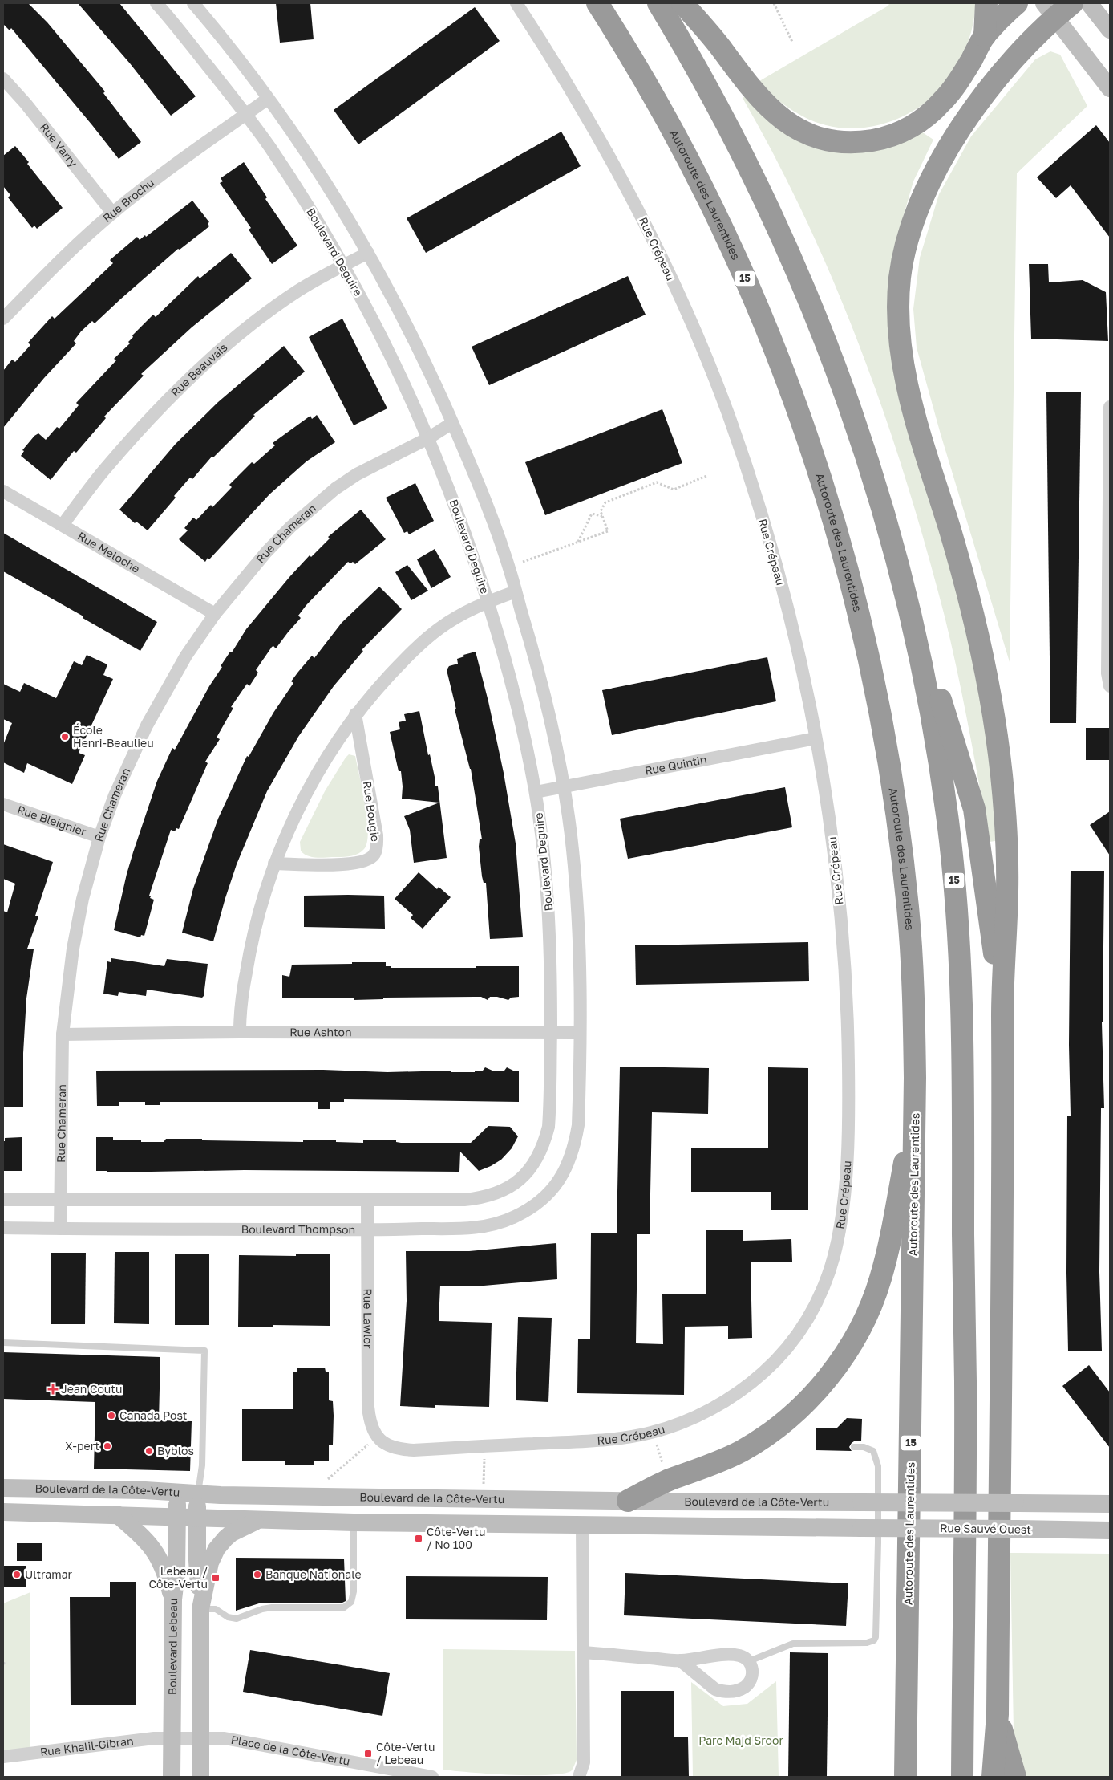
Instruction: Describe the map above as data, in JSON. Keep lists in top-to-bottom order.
{
  "streets": {
    "highway": ["Autoroute des Laurentides", "15"],
    "main road": ["Boulevard de la Côte-Vertu", "Rue Sauvé Ouest", "Boulevard Lebeau"],
    "street": [
      "Rue Varry",
      "Rue Brochu",
      "Rue Crépeau",
      "Boulevard Deguire",
      "Rue Beauvais",
      "Rue Chameran",
      "Rue Meloche",
      "Rue Quintin",
      "Rue Bougie",
      "Rue Bleignier",
      "Rue Ashton",
      "Boulevard Thompson",
      "Rue Lawlor",
      "Rue Khalil-Gibran",
      "Place de la Côte-Vertu"
    ]
  },
  "crossings": [
    ["Rue Varry", "Rue Brochu"],
    ["Rue Brochu", "Boulevard Deguire"],
    ["Rue Crépeau", "Rue Quintin"],
    ["Rue Crépeau", "Rue Lawlor"],
    ["Boulevard Deguire", "Rue Beauvais"],
    ["Boulevard Deguire", "Rue Chameran"],
    ["Boulevard Deguire", "Rue Quintin"],
    ["Boulevard Deguire", "Rue Ashton"],
    ["Boulevard Deguire", "Rue Lawlor"],
    ["Rue Beauvais", "Rue Meloche"],
    ["Rue Chameran", "Rue Meloche"],
    ["Rue Chameran", "Rue Bleignier"],
    ["Rue Chameran", "Rue Ashton"],
    ["Rue Chameran", "Boulevard Thompson"],
    ["Rue Ashton", "Boulevard Thompson"],
    ["Boulevard Thompson", "Rue Lawlor"],
    ["Boulevard de la Côte-Vertu", "Boulevard Lebeau"],
    ["Boulevard Lebeau", "Rue Khalil-Gibran"],
    ["Boulevard Lebeau", "Place de la Côte-Vertu"],
    ["Rue Khalil-Gibran", "Place de la Côte-Vertu"]
  ],
  "parks": ["Parc Majd Sroor"],
  "places": {
    "other": [
      "École Henri-Beaulieu",
      "Canada Post",
      "X-pert",
      "Byblos",
      "Ultramar",
      "Banque Nationale"
    ],
    "health": ["Jean Coutu"],
    "transit": ["Côte-Vertu / No 100", "Lebeau / Côte-Vertu", "Côte-Vertu / Lebeau"]
  }
}
